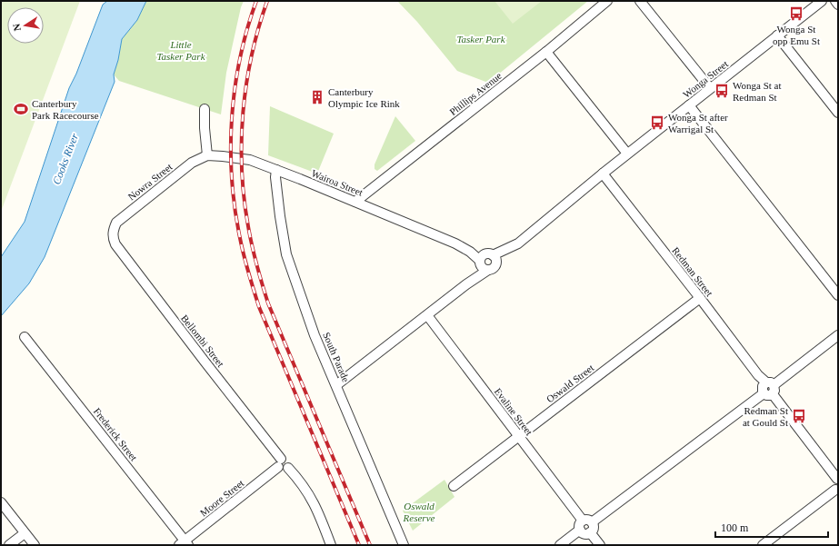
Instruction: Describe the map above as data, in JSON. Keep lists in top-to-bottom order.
{
  "streets": {
    "street": [
      "Wonga Street",
      "Phillips Avenue",
      "Nowra Street",
      "Wairoa Street",
      "Redman Street",
      "Bellombi Street",
      "South Parade",
      "Oswald Street",
      "Evaline Street",
      "Frederick Street",
      "Moore Street"
    ]
  },
  "crossings": [
    ["Wonga Street", "Wairoa Street"],
    ["Wonga Street", "Redman Street"],
    ["Wonga Street", "South Parade"],
    ["Wonga Street", "Evaline Street"],
    ["Phillips Avenue", "Wairoa Street"],
    ["Nowra Street", "Wairoa Street"],
    ["Nowra Street", "Bellombi Street"],
    ["Wairoa Street", "South Parade"],
    ["Redman Street", "Oswald Street"],
    ["Bellombi Street", "Moore Street"],
    ["Oswald Street", "Evaline Street"],
    ["Frederick Street", "Moore Street"]
  ],
  "water": ["Cooks River"],
  "parks": ["Tasker Park", "Little Tasker Park", "Oswald Reserve"],
  "places": {
    "bus stop": [
      "Wonga St opp Emu St",
      "Wonga St at Redman St",
      "Wonga St after Warrigal St",
      "Redman St at Gould St"
    ],
    "building": ["Canterbury Olympic Ice Rink"],
    "sports": ["Canterbury Park Racecourse"]
  },
  "scale_bar": "100 m",
  "north": "left"
}
